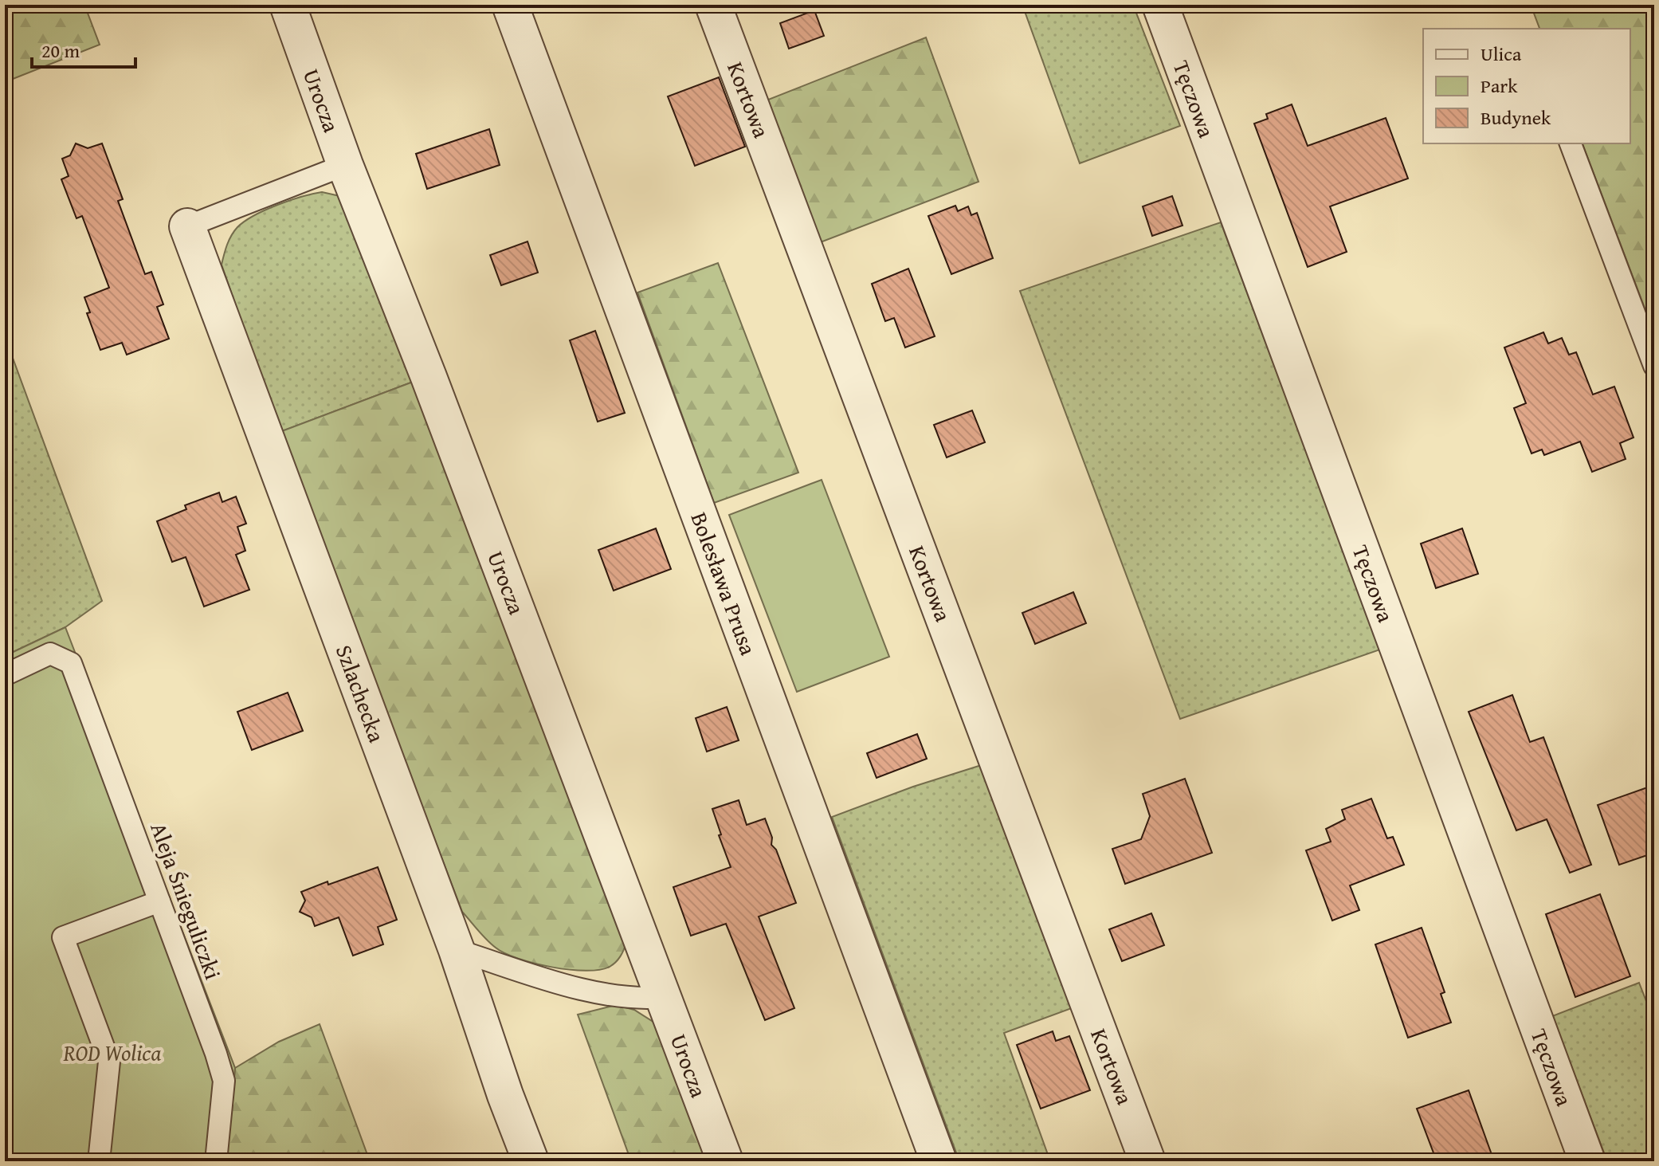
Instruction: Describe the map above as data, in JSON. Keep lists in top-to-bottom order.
{
  "streets": {
    "street": [
      "Tęczowa",
      "Kortowa",
      "Urocza",
      "Bolesława Prusa",
      "Szlachecka"
    ],
    "lane": ["Aleja Śnieguliczki"]
  },
  "parks": ["ROD Wolica"],
  "legend": ["Ulica", "Park", "Budynek"],
  "scale_bar": "20 m"
}
